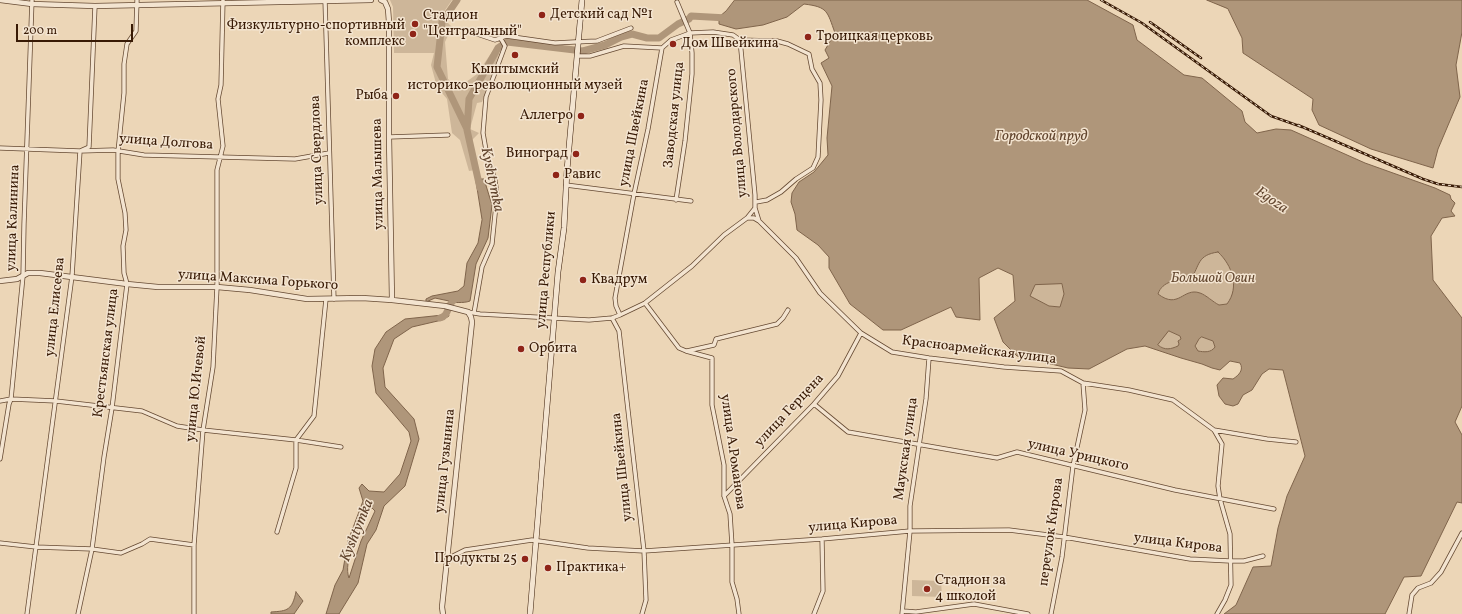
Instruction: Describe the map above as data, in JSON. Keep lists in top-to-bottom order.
{
  "streets": {
    "main road": ["улица Республики"],
    "street": [
      "Заводская улица",
      "улица Швейкина",
      "улица Володарского",
      "улица Долгова",
      "улица Свердлова",
      "улица Малышева",
      "улица Калинина",
      "улица Максима Горького",
      "улица Елисеева",
      "Красноармейская улица",
      "Крестьянская улица",
      "улица Ю.Ичевой",
      "улица Герцена",
      "Маукская улица",
      "улица А.Романова",
      "улица Урицкого",
      "улица Гузынина",
      "улица Кирова",
      "переулок Кирова"
    ]
  },
  "crossings": [
    ["улица Швейкина", "улица Володарского"],
    ["улица Швейкина", "улица Кирова"],
    ["улица Володарского", "улица Республики"],
    ["улица Володарского", "улица Максима Горького"],
    ["улица Володарского", "Красноармейская улица"],
    ["улица Володарского", "улица А.Романова"],
    ["улица Володарского", "улица Гузынина"],
    ["улица Долгова", "улица Свердлова"],
    ["улица Долгова", "улица Калинина"],
    ["улица Долгова", "улица Елисеева"],
    ["улица Долгова", "Крестьянская улица"],
    ["улица Долгова", "улица Ю.Ичевой"],
    ["улица Свердлова", "улица Максима Горького"],
    ["улица Малышева", "улица Максима Горького"],
    ["улица Калинина", "улица Максима Горького"],
    ["улица Республики", "улица Кирова"],
    ["улица Максима Горького", "улица Елисеева"],
    ["улица Максима Горького", "Крестьянская улица"],
    ["улица Максима Горького", "улица Ю.Ичевой"],
    ["улица Максима Горького", "улица Гузынина"],
    ["Красноармейская улица", "улица Герцена"],
    ["Красноармейская улица", "Маукская улица"],
    ["Красноармейская улица", "переулок Кирова"],
    ["улица Герцена", "улица А.Романова"],
    ["улица Герцена", "улица Урицкого"],
    ["Маукская улица", "улица Урицкого"],
    ["Маукская улица", "улица Кирова"],
    ["улица А.Романова", "улица Кирова"],
    ["улица Урицкого", "переулок Кирова"],
    ["улица Гузынина", "улица Кирова"],
    ["улица Кирова", "переулок Кирова"]
  ],
  "water": ["Городской пруд", "Kyshtymka", "Egoza"],
  "parks": ["Большой Овин"],
  "places": [
    "Детский сад №1",
    "Стадион \"Центральный\"",
    "Физкультурно-спортивный комплекс",
    "Троицкая церковь",
    "Дом Швейкина",
    "Кыштымский историко-революционный музей",
    "Рыба",
    "Аллегро",
    "Виноград",
    "Равис",
    "Квадрум",
    "Орбита",
    "Продукты 25",
    "Практика+",
    "Стадион за 4 школой"
  ],
  "scale_bar": "200 m"
}
